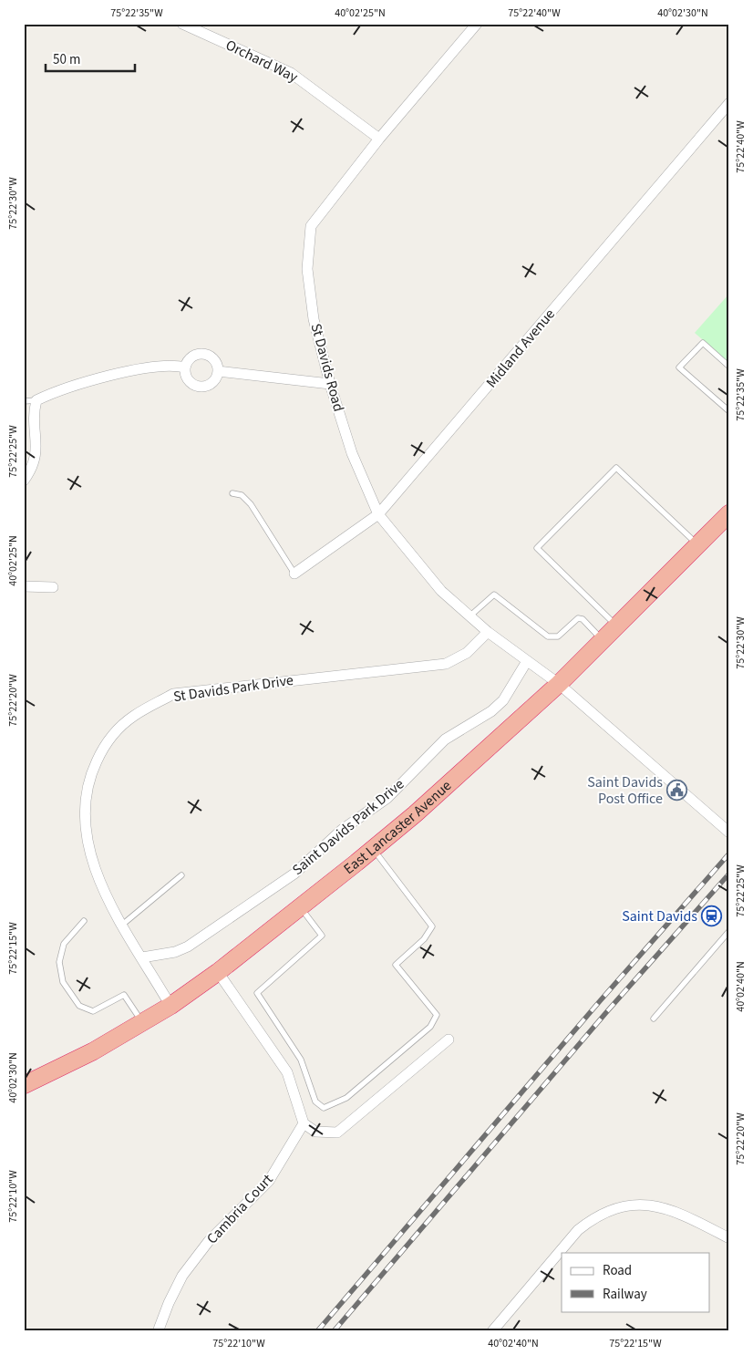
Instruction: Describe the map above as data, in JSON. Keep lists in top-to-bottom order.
{
  "streets": {
    "highway": ["East Lancaster Avenue"],
    "street": [
      "Orchard Way",
      "Midland Avenue",
      "St Davids Road",
      "St Davids Park Drive",
      "Saint Davids Park Drive",
      "Cambria Court"
    ]
  },
  "crossings": [
    ["Orchard Way", "St Davids Road"],
    ["Midland Avenue", "St Davids Road"],
    ["St Davids Road", "St Davids Park Drive"],
    ["St Davids Road", "East Lancaster Avenue"],
    ["St Davids Road", "Saint Davids Park Drive"],
    ["St Davids Park Drive", "East Lancaster Avenue"],
    ["St Davids Park Drive", "Saint Davids Park Drive"]
  ],
  "places": {
    "public building": ["Saint Davids Post Office"],
    "station": ["Saint Davids"]
  },
  "legend": ["Road", "Railway"],
  "scale_bar": "50 m",
  "coordinates": [
    "75°22'35\"W",
    "40°02'25\"N",
    "75°22'40\"W",
    "40°02'30\"N",
    "75°22'30\"W",
    "75°22'25\"W",
    "75°22'20\"W",
    "75°22'15\"W",
    "40°02'40\"N",
    "75°22'10\"W"
  ]
}
